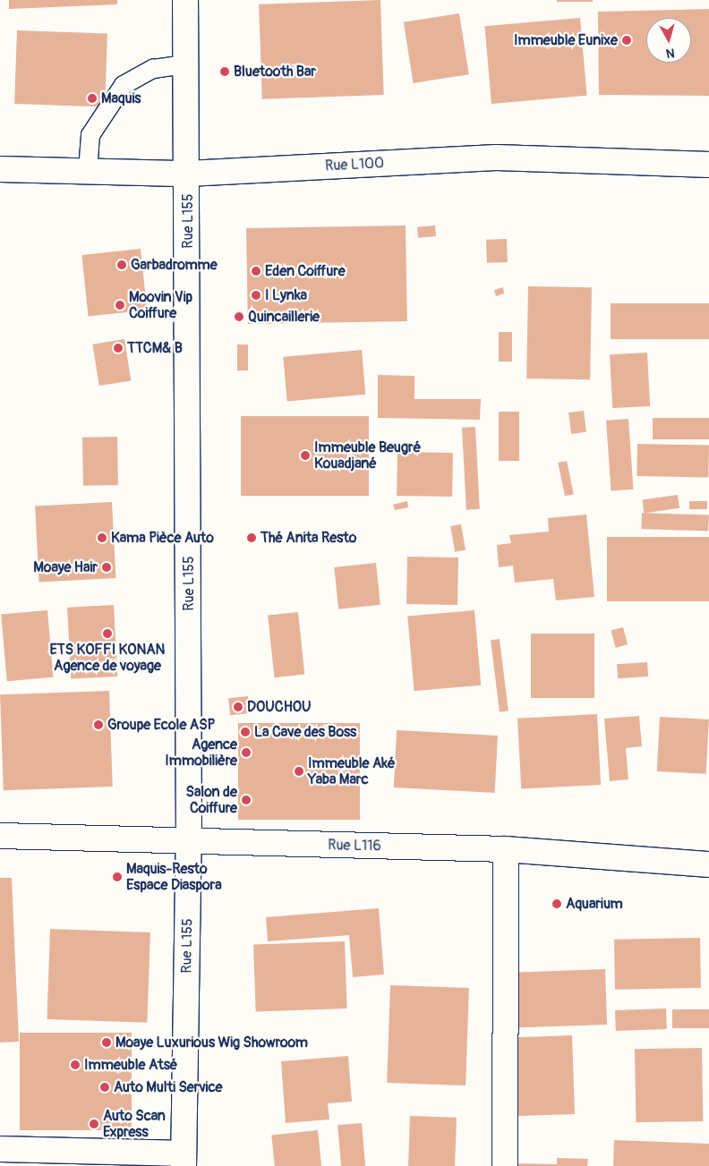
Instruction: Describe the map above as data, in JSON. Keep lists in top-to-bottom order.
{
  "streets": {
    "street": ["Rue L100", "Rue L155", "Rue L116"]
  },
  "crossings": [
    ["Rue L100", "Rue L155"],
    ["Rue L155", "Rue L116"]
  ],
  "places": [
    "Immeuble Eunixe",
    "Bluetooth Bar",
    "Maquis",
    "Garbadromme",
    "Eden Coiffure",
    "I Lynka",
    "Moovin Vip Coiffure",
    "Quincaillerie",
    "TTCM& B",
    "Immeuble Beugré Kouadjané",
    "Kama Pièce Auto",
    "Thé Anita Resto",
    "Moaye Hair",
    "ETS KOFFI KONAN Agence de voyage",
    "DOUCHOU",
    "Groupe Ecole ASP",
    "La Cave des Boss",
    "Agence Immobilière",
    "Immeuble Aké Yaba Marc",
    "Salon de Coiffure",
    "Maquis-Resto Espace Diaspora",
    "Aquarium",
    "Moaye Luxurious Wig Showroom",
    "Immeuble Atsé",
    "Auto Multi Service",
    "Auto Scan Express"
  ],
  "north": "bottom"
}
